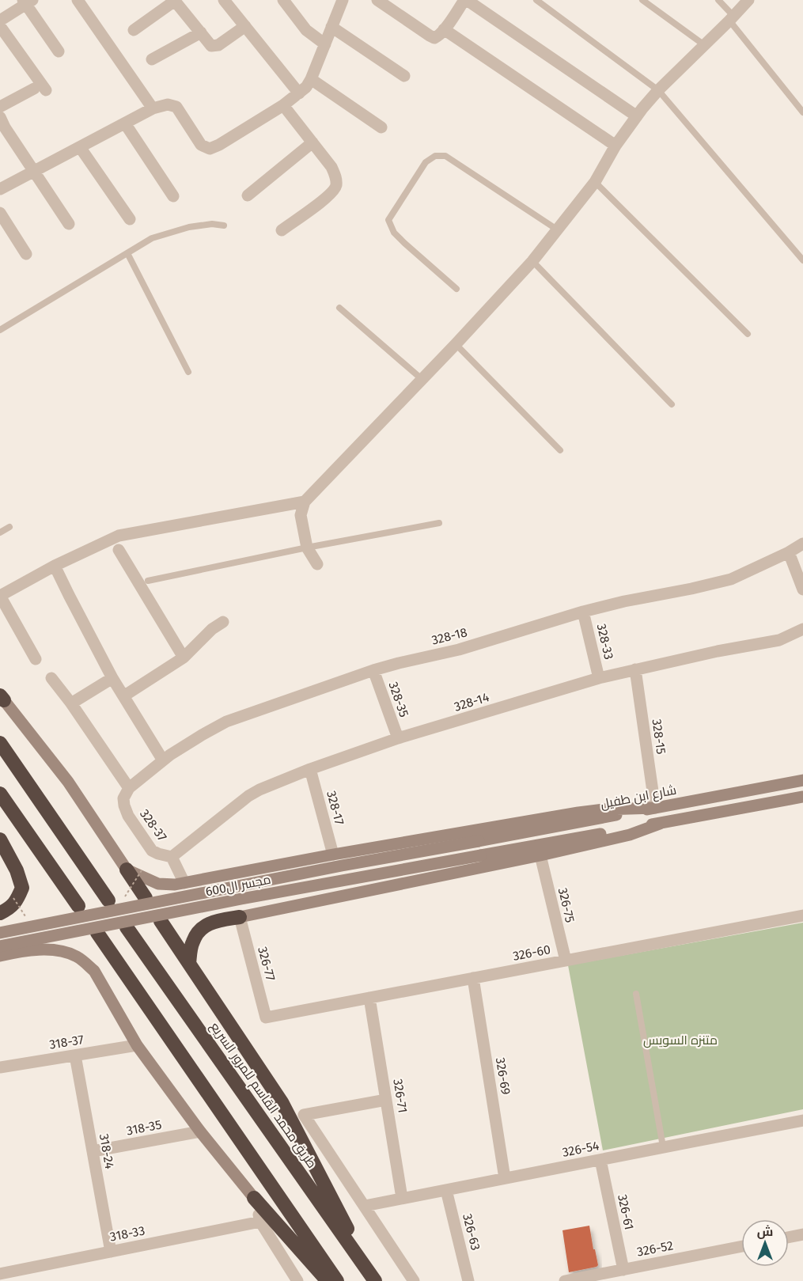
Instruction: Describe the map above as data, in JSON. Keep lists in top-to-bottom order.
{
  "streets": {
    "highway": ["طريق محمد القاسم للمرور السريع"],
    "street": [
      "328-18",
      "328-33",
      "328-35",
      "328-14",
      "328-15",
      "شارع ابن طفيل",
      "328-17",
      "328-37",
      "مجسر ال600",
      "326-75",
      "326-60",
      "326-77",
      "318-37",
      "326-69",
      "326-71",
      "318-35",
      "326-54",
      "318-24",
      "326-61",
      "326-63",
      "318-33",
      "326-52"
    ]
  },
  "crossings": [
    ["328-18", "328-33"],
    ["328-18", "328-35"],
    ["328-18", "328-37"],
    ["328-33", "328-14"],
    ["328-35", "328-14"],
    ["328-14", "328-15"],
    ["328-14", "328-17"],
    ["328-14", "328-37"],
    ["328-15", "شارع ابن طفيل"],
    ["شارع ابن طفيل", "مجسر ال600"],
    ["326-75", "326-60"],
    ["326-60", "326-77"],
    ["326-60", "326-69"],
    ["326-60", "326-71"],
    ["318-37", "318-24"],
    ["326-69", "326-54"],
    ["326-71", "326-54"],
    ["318-35", "318-24"],
    ["326-54", "326-61"],
    ["326-54", "326-63"],
    ["318-24", "318-33"],
    ["326-61", "326-52"]
  ],
  "parks": ["متنزه السويس"],
  "north": "top"
}
